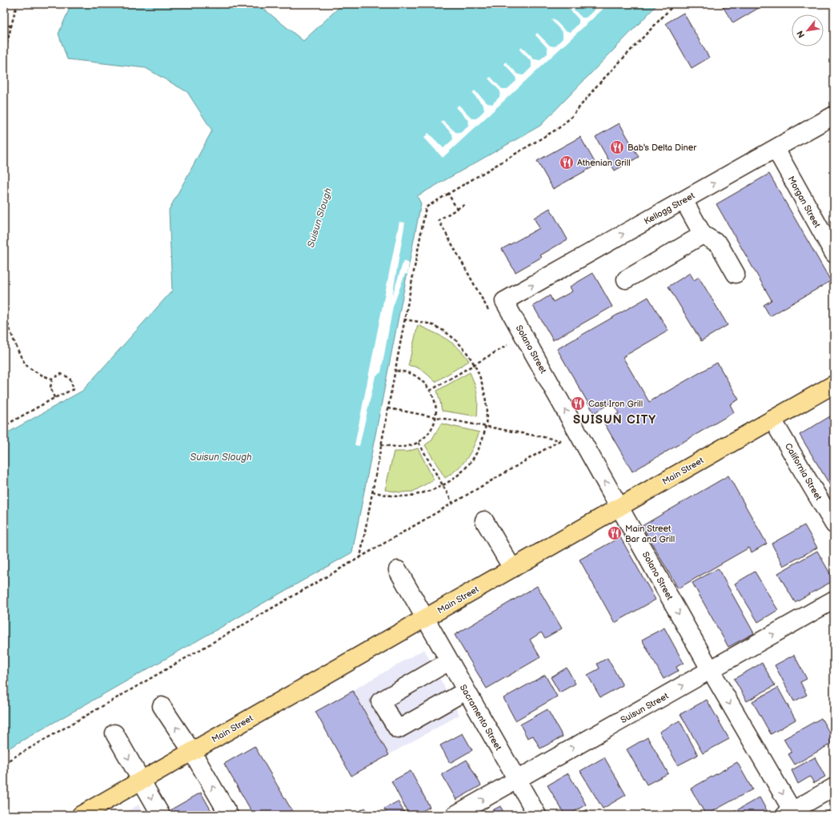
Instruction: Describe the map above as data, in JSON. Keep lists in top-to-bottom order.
{
  "streets": {
    "main road": ["Main Street"],
    "street": [
      "Morgan Street",
      "Kellogg Street",
      "Solano Street",
      "California Street",
      "Suisun Street",
      "Sacramento Street"
    ]
  },
  "crossings": [
    ["Morgan Street", "Kellogg Street"],
    ["Kellogg Street", "Solano Street"],
    ["Solano Street", "Main Street"],
    ["Solano Street", "Suisun Street"],
    ["Main Street", "California Street"],
    ["Main Street", "Sacramento Street"],
    ["Suisun Street", "Sacramento Street"]
  ],
  "one_way": ["Kellogg Street", "Suisun Street"],
  "districts": ["SUISUN CITY"],
  "water": ["Suisun Slough"],
  "places": {
    "restaurant": [
      "Bab's Delta Diner",
      "Athenian Grill",
      "Cast Iron Grill",
      "Main Street Bar and Grill"
    ]
  },
  "north": "bottom left"
}
